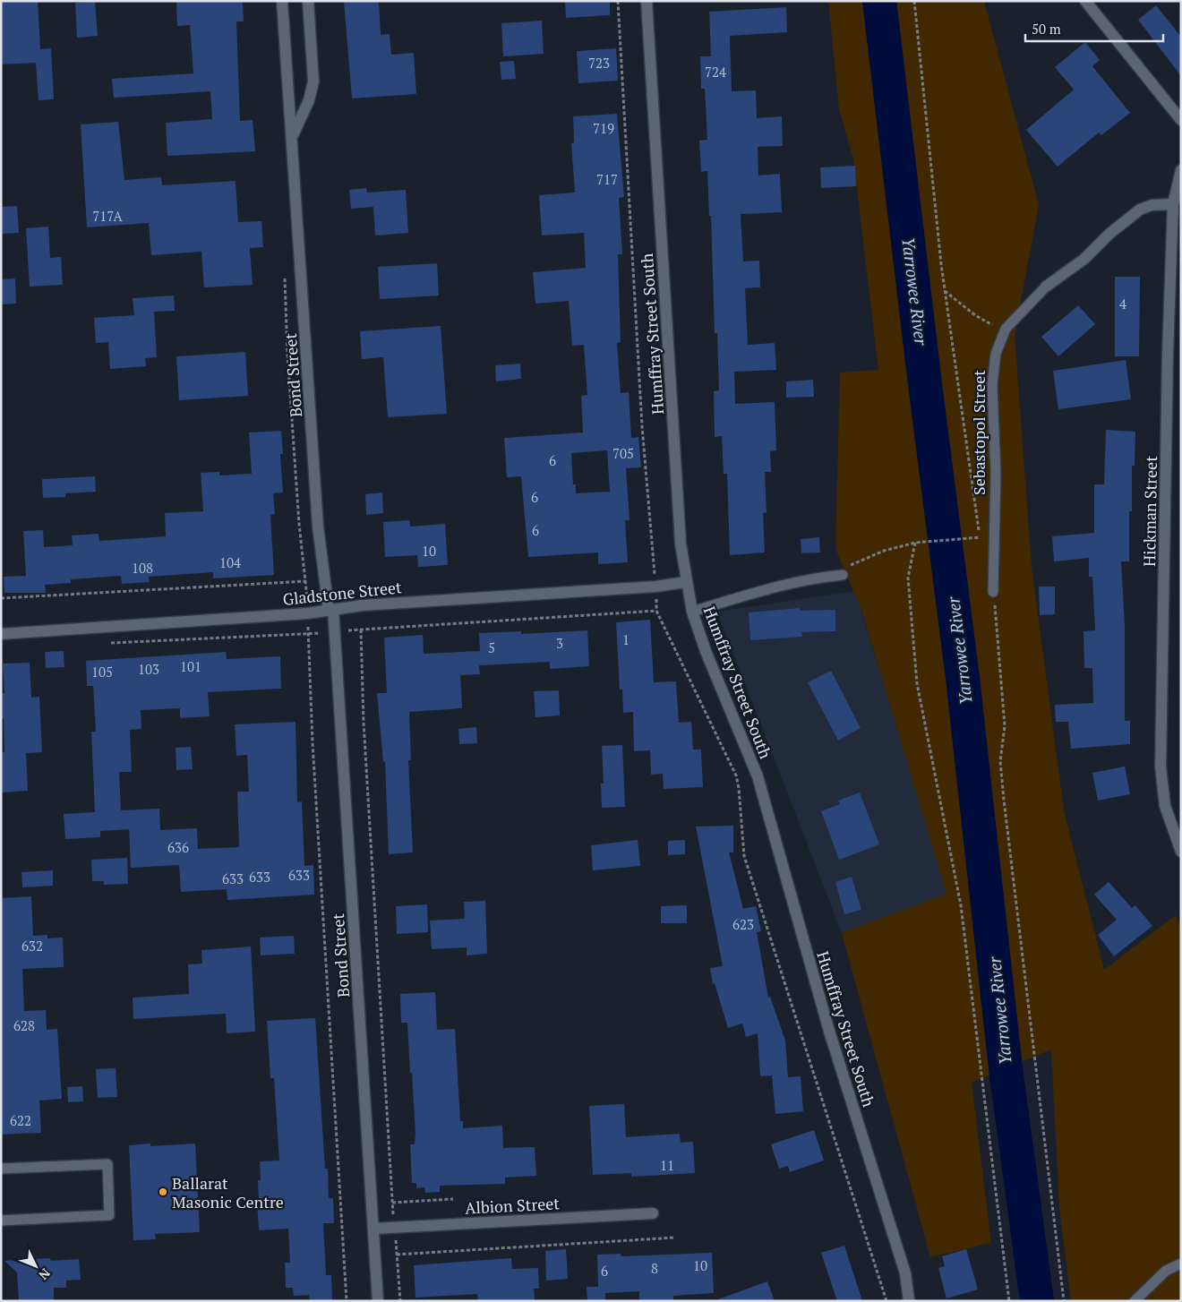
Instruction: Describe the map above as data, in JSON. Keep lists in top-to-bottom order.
{
  "streets": {
    "street": [
      "Humffray Street South",
      "Bond Street",
      "Sebastopol Street",
      "Hickman Street",
      "Gladstone Street",
      "Albion Street"
    ]
  },
  "crossings": [
    ["Humffray Street South", "Gladstone Street"],
    ["Bond Street", "Gladstone Street"],
    ["Bond Street", "Albion Street"],
    ["Sebastopol Street", "Hickman Street"]
  ],
  "water": ["Yarrowee River"],
  "places": ["Ballarat Masonic Centre"],
  "house_numbers": [
    "723",
    "724",
    "719",
    "717",
    "717A",
    "4",
    "705",
    "6",
    "6",
    "6",
    "10",
    "104",
    "108",
    "1",
    "3",
    "5",
    "101",
    "103",
    "105",
    "636",
    "633",
    "633",
    "633",
    "623",
    "632",
    "628",
    "622",
    "11",
    "10",
    "8",
    "6"
  ],
  "scale_bar": "50 m",
  "north": "bottom right"
}
